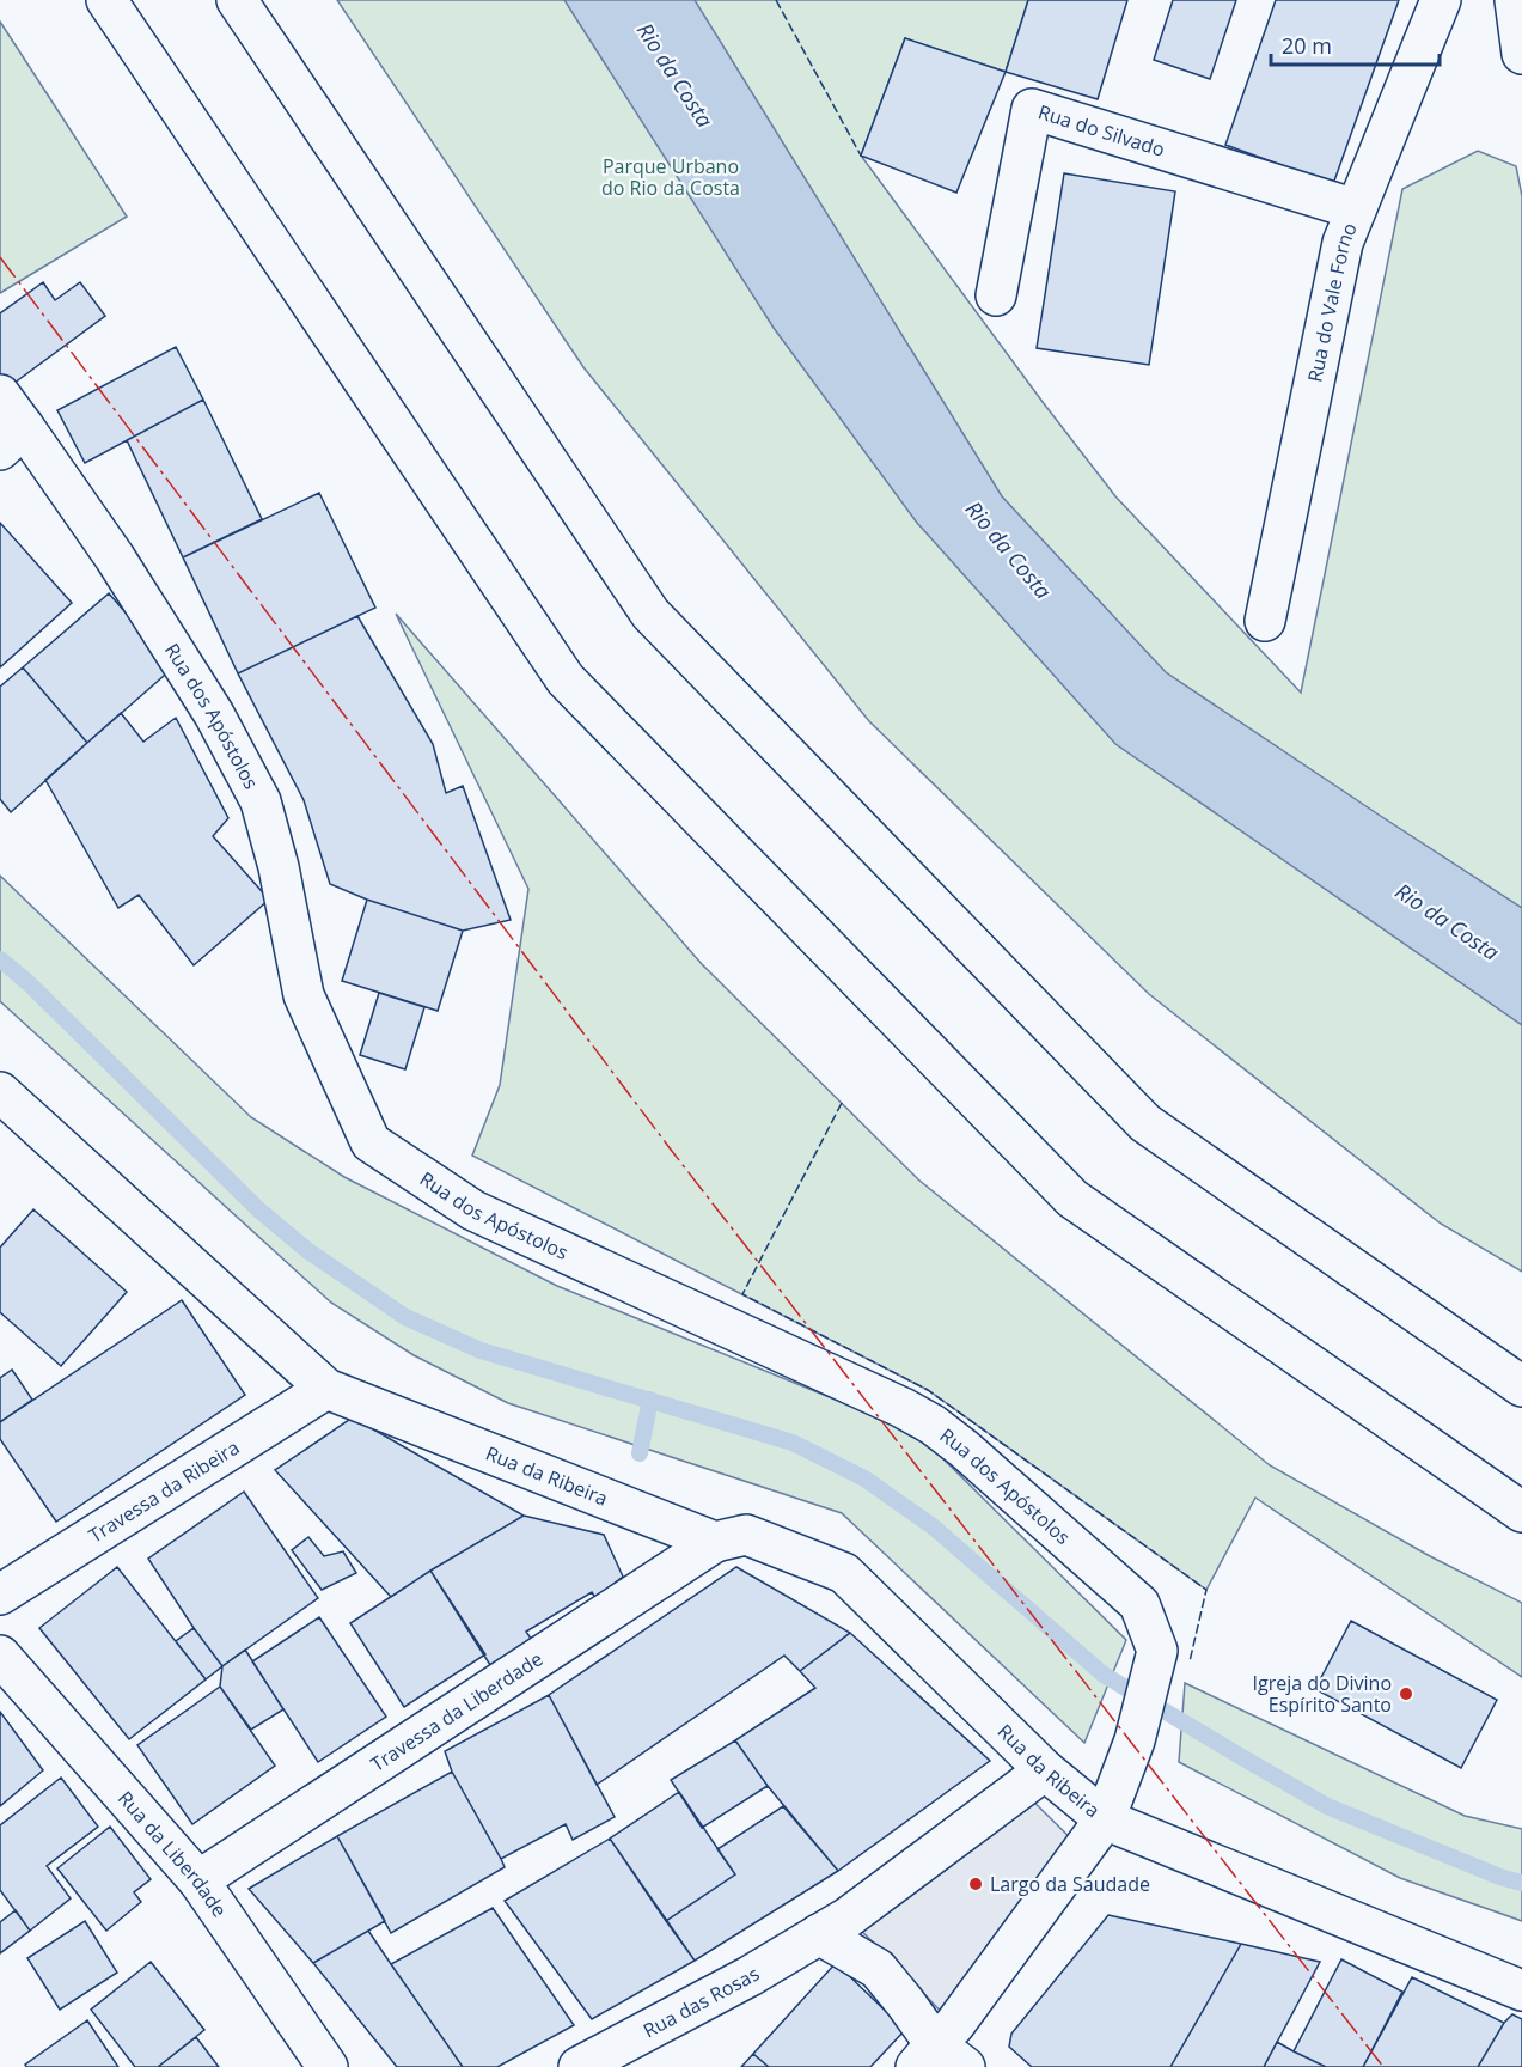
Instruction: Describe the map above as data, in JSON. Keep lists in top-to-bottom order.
{
  "streets": {
    "main road": [
      "Rua do Silvado",
      "Rua do Vale Forno",
      "Rua dos Apóstolos",
      "Rua da Ribeira",
      "Travessa da Ribeira",
      "Travessa da Liberdade",
      "Rua da Liberdade",
      "Rua das Rosas"
    ]
  },
  "crossings": [
    ["Rua do Silvado", "Rua do Vale Forno"],
    ["Rua dos Apóstolos", "Rua da Ribeira"],
    ["Rua da Ribeira", "Travessa da Ribeira"],
    ["Rua da Ribeira", "Travessa da Liberdade"],
    ["Travessa da Liberdade", "Rua da Liberdade"]
  ],
  "water": ["Rio da Costa"],
  "parks": ["Parque Urbano do Rio da Costa"],
  "places": ["Igreja do Divino Espírito Santo", "Largo da Saudade"],
  "scale_bar": "20 m"
}
